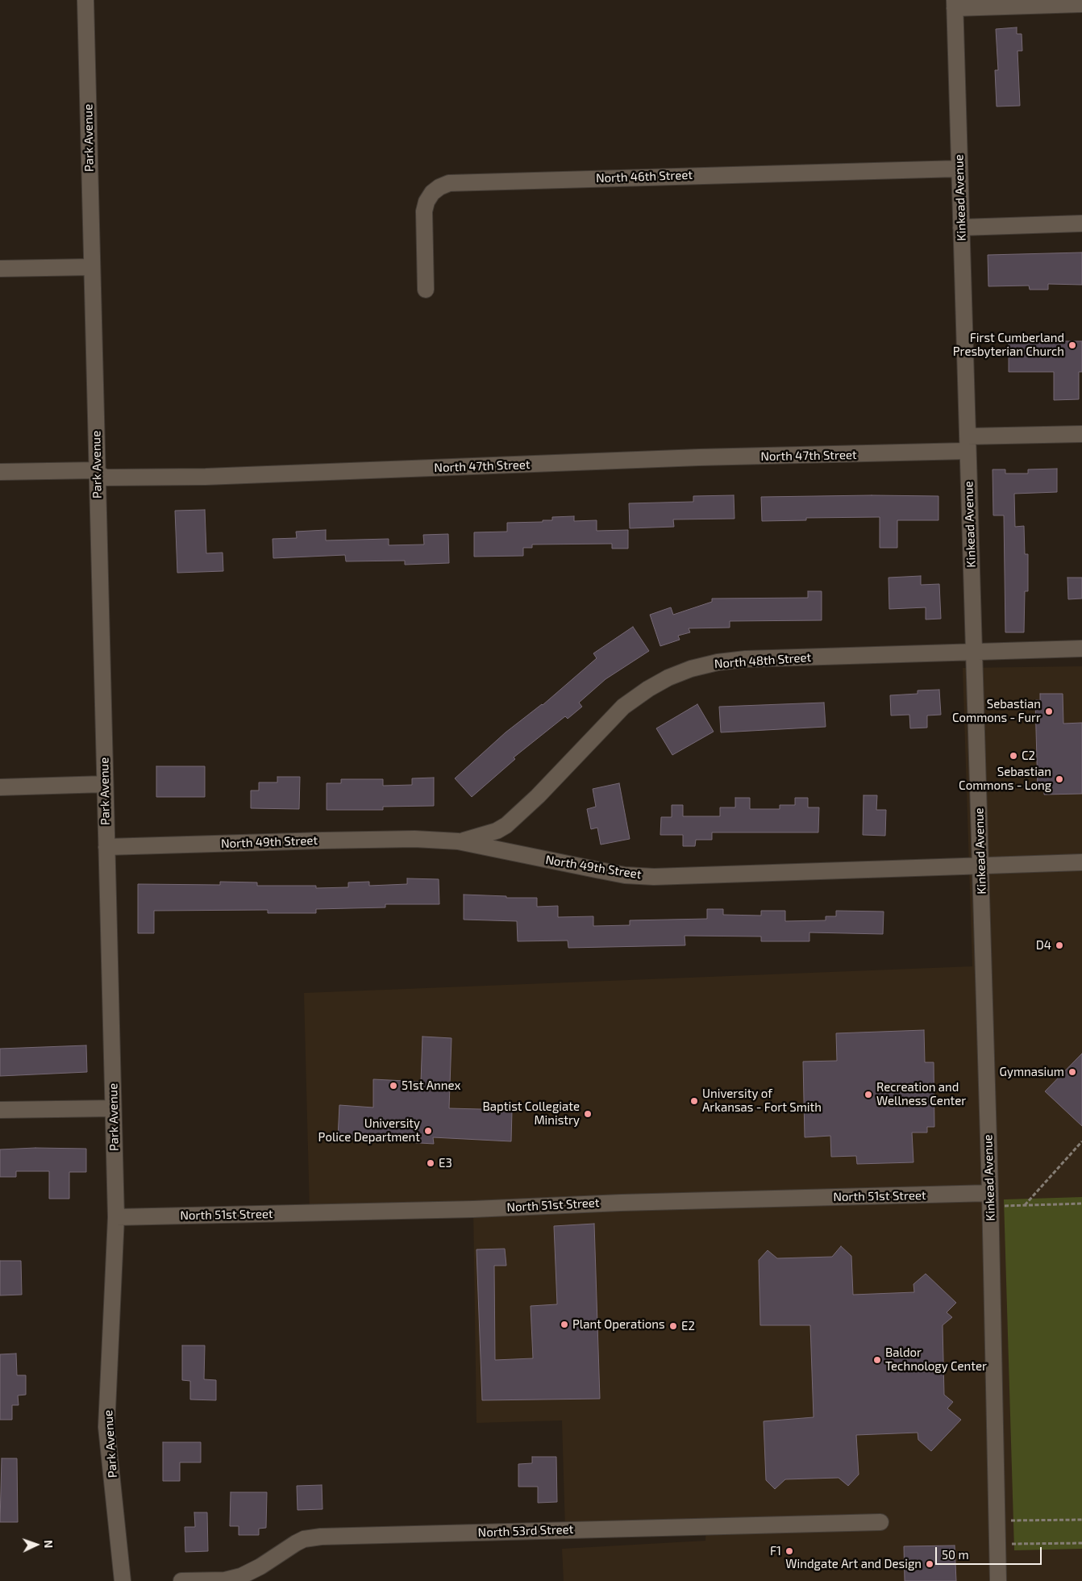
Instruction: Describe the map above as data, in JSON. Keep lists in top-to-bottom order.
{
  "streets": {
    "street": [
      "Park Avenue",
      "North 46th Street",
      "Kinkead Avenue",
      "North 47th Street",
      "North 48th Street",
      "North 49th Street",
      "North 51st Street",
      "North 53rd Street"
    ]
  },
  "crossings": [
    ["Park Avenue", "North 47th Street"],
    ["Park Avenue", "North 49th Street"],
    ["Park Avenue", "North 51st Street"],
    ["North 46th Street", "Kinkead Avenue"],
    ["Kinkead Avenue", "North 47th Street"],
    ["Kinkead Avenue", "North 48th Street"],
    ["Kinkead Avenue", "North 49th Street"],
    ["Kinkead Avenue", "North 51st Street"],
    ["North 48th Street", "North 49th Street"]
  ],
  "places": [
    "First Cumberland Presbyterian Church",
    "Sebastian Commons - Furr",
    "C2",
    "Sebastian Commons - Long",
    "D4",
    "Gymnasium",
    "51st Annex",
    "Recreation and Wellness Center",
    "University of Arkansas - Fort Smith",
    "Baptist Collegiate Ministry",
    "University Police Department",
    "E3",
    "Plant Operations",
    "E2",
    "Baldor Technology Center",
    "F1",
    "Windgate Art and Design"
  ],
  "scale_bar": "50 m",
  "north": "right"
}
